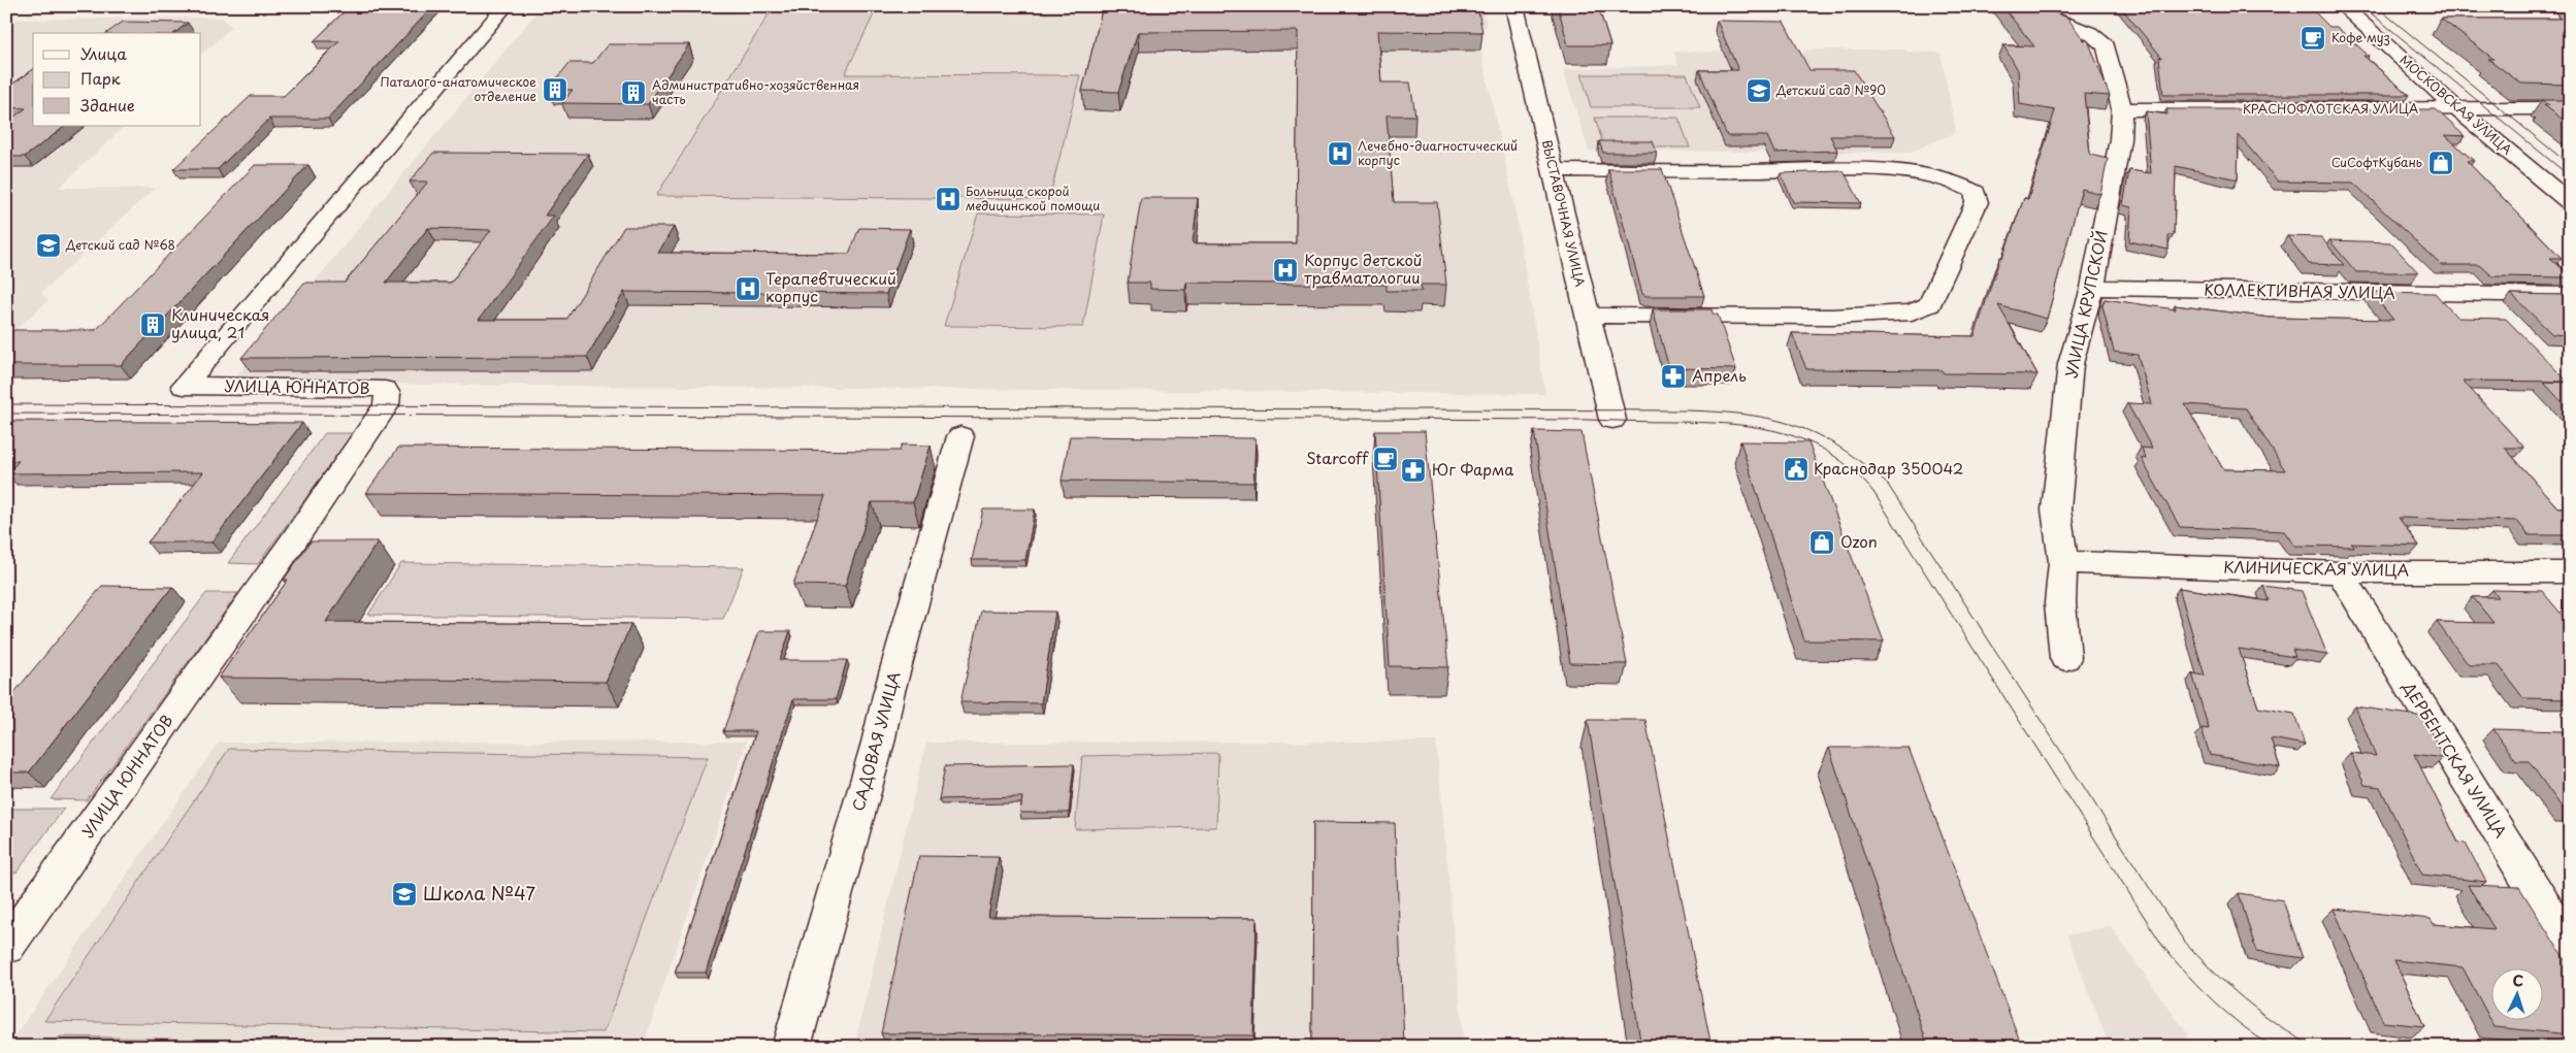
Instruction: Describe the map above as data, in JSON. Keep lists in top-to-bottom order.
{
  "streets": {
    "street": [
      "МОСКОВСКАЯ УЛИЦА",
      "КРАСНОФЛОТСКАЯ УЛИЦА",
      "ВЫСТАВОЧНАЯ УЛИЦА",
      "КОЛЛЕКТИВНАЯ УЛИЦА",
      "УЛИЦА КРУПСКОЙ",
      "УЛИЦА ЮННАТОВ",
      "КЛИНИЧЕСКАЯ УЛИЦА",
      "САДОВАЯ УЛИЦА",
      "ДЕРБЕНТСКАЯ УЛИЦА"
    ]
  },
  "crossings": [
    ["МОСКОВСКАЯ УЛИЦА", "КРАСНОФЛОТСКАЯ УЛИЦА"],
    ["КРАСНОФЛОТСКАЯ УЛИЦА", "УЛИЦА КРУПСКОЙ"],
    ["КОЛЛЕКТИВНАЯ УЛИЦА", "УЛИЦА КРУПСКОЙ"],
    ["УЛИЦА КРУПСКОЙ", "КЛИНИЧЕСКАЯ УЛИЦА"],
    ["КЛИНИЧЕСКАЯ УЛИЦА", "ДЕРБЕНТСКАЯ УЛИЦА"]
  ],
  "places": {
    "cafe": ["Кофе муз", "Starcoff"],
    "building": ["Паталого-анатомическое отделение", "Административно-хозяйственная часть", "Клиническая улица, 21"],
    "school or university": ["Детский сад №90", "Детский сад №68", "Школа №47"],
    "hospital": [
      "Лечебно-диагностический корпус",
      "Больница скорой медицинской помощи",
      "Корпус детской травматологии",
      "Терапевтический корпус"
    ],
    "shop": ["СиСофтКубань", "Ozon"],
    "pharmacy": ["Апрель", "Юг Фарма"],
    "public building": ["Краснодар 350042"]
  },
  "legend": ["Улица", "Парк", "Здание"],
  "north": "top"
}
